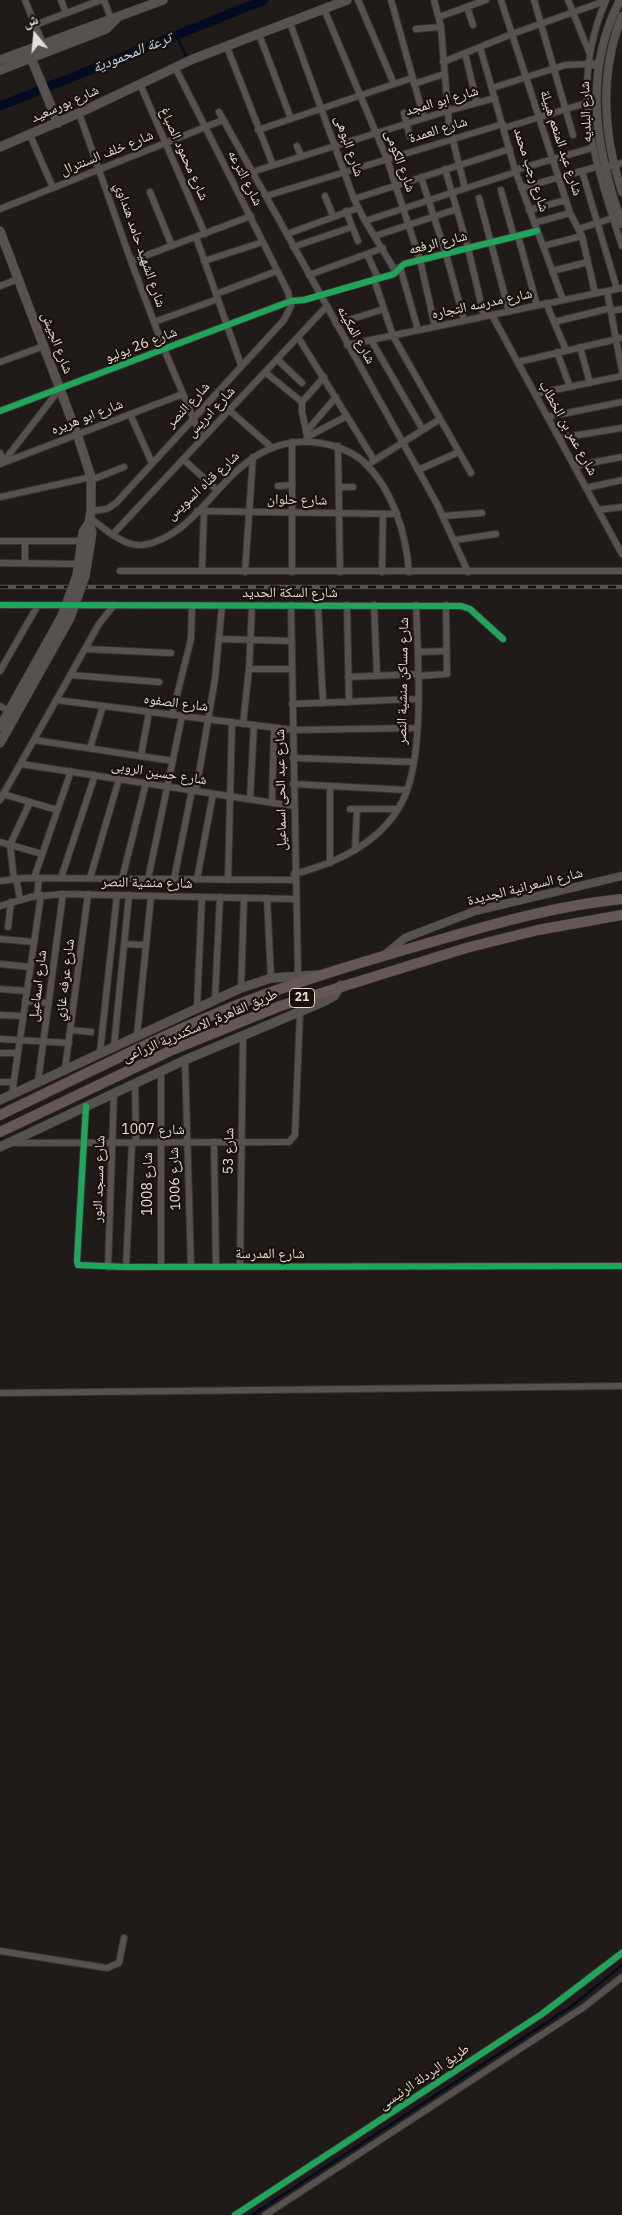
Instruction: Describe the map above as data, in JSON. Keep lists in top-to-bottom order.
{
  "streets": {
    "highway": ["21", "طريق القاهرة, الاسكندرية الزراعى"],
    "main road": ["شارع بورسعيد", "شارع الجيش"],
    "street": [
      "شارع ابو المجد",
      "شارع البلديه",
      "شارع العمدة",
      "شارع عبد المنعم هبيلة",
      "شارع البوهى",
      "شارع خلف السنترال",
      "شارع محمود الصباغ",
      "شارع الكومى",
      "شارع رجب محمد",
      "شارع الترعه",
      "شارع الرفعه",
      "شارع الشهيد حامد هنداوي",
      "شارع مدرسه التجاره",
      "شارع المكينه",
      "شارع 26 يوليو",
      "شارع النصر",
      "شارع ادريس",
      "شارع ابو هريره",
      "شارع عمر بن الخطاب",
      "شارع قناه السويس",
      "شارع حلوان",
      "شارع السكة الحديد",
      "شارع مساكن منشية النصر",
      "شارع الصفوه",
      "شارع حسين الروبى",
      "شارع عبد الحى اسماعيل",
      "شارع منشية النصر",
      "شارع السعرانية الجديدة",
      "شارع عرفه غازي",
      "شارع اسماعيل",
      "شارع 1007",
      "شارع 53",
      "شارع مسجد النور",
      "شارع 1006",
      "شارع 1008",
      "شارع المدرسة",
      "طريق البردلة الرئيسى"
    ]
  },
  "crossings": [
    ["شارع ابو المجد", "شارع البوهى"],
    ["شارع ابو المجد", "شارع الكومى"],
    ["شارع ابو المجد", "شارع رجب محمد"],
    ["شارع ابو المجد", "شارع المكينه"],
    ["شارع بورسعيد", "شارع البوهى"],
    ["شارع بورسعيد", "شارع محمود الصباغ"],
    ["شارع بورسعيد", "شارع الكومى"],
    ["شارع بورسعيد", "شارع الترعه"],
    ["شارع بورسعيد", "شارع الشهيد حامد هنداوي"],
    ["شارع العمدة", "شارع عبد المنعم هبيلة"],
    ["شارع العمدة", "شارع البوهى"],
    ["شارع العمدة", "شارع الكومى"],
    ["شارع العمدة", "شارع رجب محمد"],
    ["شارع العمدة", "شارع المكينه"],
    ["شارع عبد المنعم هبيلة", "شارع مدرسه التجاره"],
    ["شارع البوهى", "شارع الرفعه"],
    ["شارع البوهى", "شارع مدرسه التجاره"],
    ["شارع خلف السنترال", "شارع محمود الصباغ"],
    ["شارع خلف السنترال", "شارع الترعه"],
    ["شارع خلف السنترال", "شارع الشهيد حامد هنداوي"],
    ["شارع خلف السنترال", "شارع المكينه"],
    ["شارع الكومى", "شارع الرفعه"],
    ["شارع الكومى", "شارع مدرسه التجاره"],
    ["شارع رجب محمد", "شارع الرفعه"],
    ["شارع رجب محمد", "شارع مدرسه التجاره"],
    ["شارع الترعه", "شارع الرفعه"],
    ["شارع الترعه", "شارع 26 يوليو"],
    ["شارع الترعه", "شارع النصر"],
    ["شارع الرفعه", "شارع المكينه"],
    ["شارع الرفعه", "شارع 26 يوليو"],
    ["شارع الرفعه", "شارع النصر"],
    ["شارع الشهيد حامد هنداوي", "شارع 26 يوليو"],
    ["شارع الشهيد حامد هنداوي", "شارع النصر"],
    ["شارع الشهيد حامد هنداوي", "شارع ادريس"],
    ["شارع الشهيد حامد هنداوي", "شارع ابو هريره"],
    ["شارع مدرسه التجاره", "شارع المكينه"],
    ["شارع مدرسه التجاره", "شارع عمر بن الخطاب"],
    ["شارع المكينه", "شارع ادريس"],
    ["شارع المكينه", "شارع السكة الحديد"],
    ["شارع الجيش", "شارع 26 يوليو"],
    ["شارع الجيش", "شارع النصر"],
    ["شارع الجيش", "شارع ابو هريره"],
    ["شارع الجيش", "شارع قناه السويس"],
    ["شارع 26 يوليو", "شارع النصر"],
    ["شارع النصر", "شارع قناه السويس"],
    ["شارع ادريس", "شارع قناه السويس"],
    ["شارع قناه السويس", "شارع حلوان"],
    ["شارع قناه السويس", "شارع السكة الحديد"],
    ["شارع السكة الحديد", "شارع مساكن منشية النصر"],
    ["شارع السكة الحديد", "شارع عبد الحى اسماعيل"],
    ["شارع مساكن منشية النصر", "شارع الصفوه"],
    ["شارع مساكن منشية النصر", "شارع عبد الحى اسماعيل"],
    ["شارع مساكن منشية النصر", "شارع منشية النصر"],
    ["شارع الصفوه", "شارع عبد الحى اسماعيل"],
    ["شارع حسين الروبى", "شارع عبد الحى اسماعيل"],
    ["شارع عبد الحى اسماعيل", "شارع منشية النصر"],
    ["شارع منشية النصر", "شارع عرفه غازي"],
    ["شارع منشية النصر", "شارع اسماعيل"],
    ["شارع السعرانية الجديدة", "طريق القاهرة, الاسكندرية الزراعى"],
    ["شارع 1007", "شارع 53"],
    ["شارع 1007", "شارع مسجد النور"],
    ["شارع 1007", "شارع 1006"],
    ["شارع 1007", "شارع 1008"],
    ["شارع 1007", "شارع المدرسة"],
    ["شارع 53", "شارع المدرسة"],
    ["شارع مسجد النور", "شارع المدرسة"],
    ["شارع 1006", "شارع المدرسة"],
    ["شارع 1008", "شارع المدرسة"]
  ],
  "water": ["ترعة المحمودية"],
  "north": "top"
}
